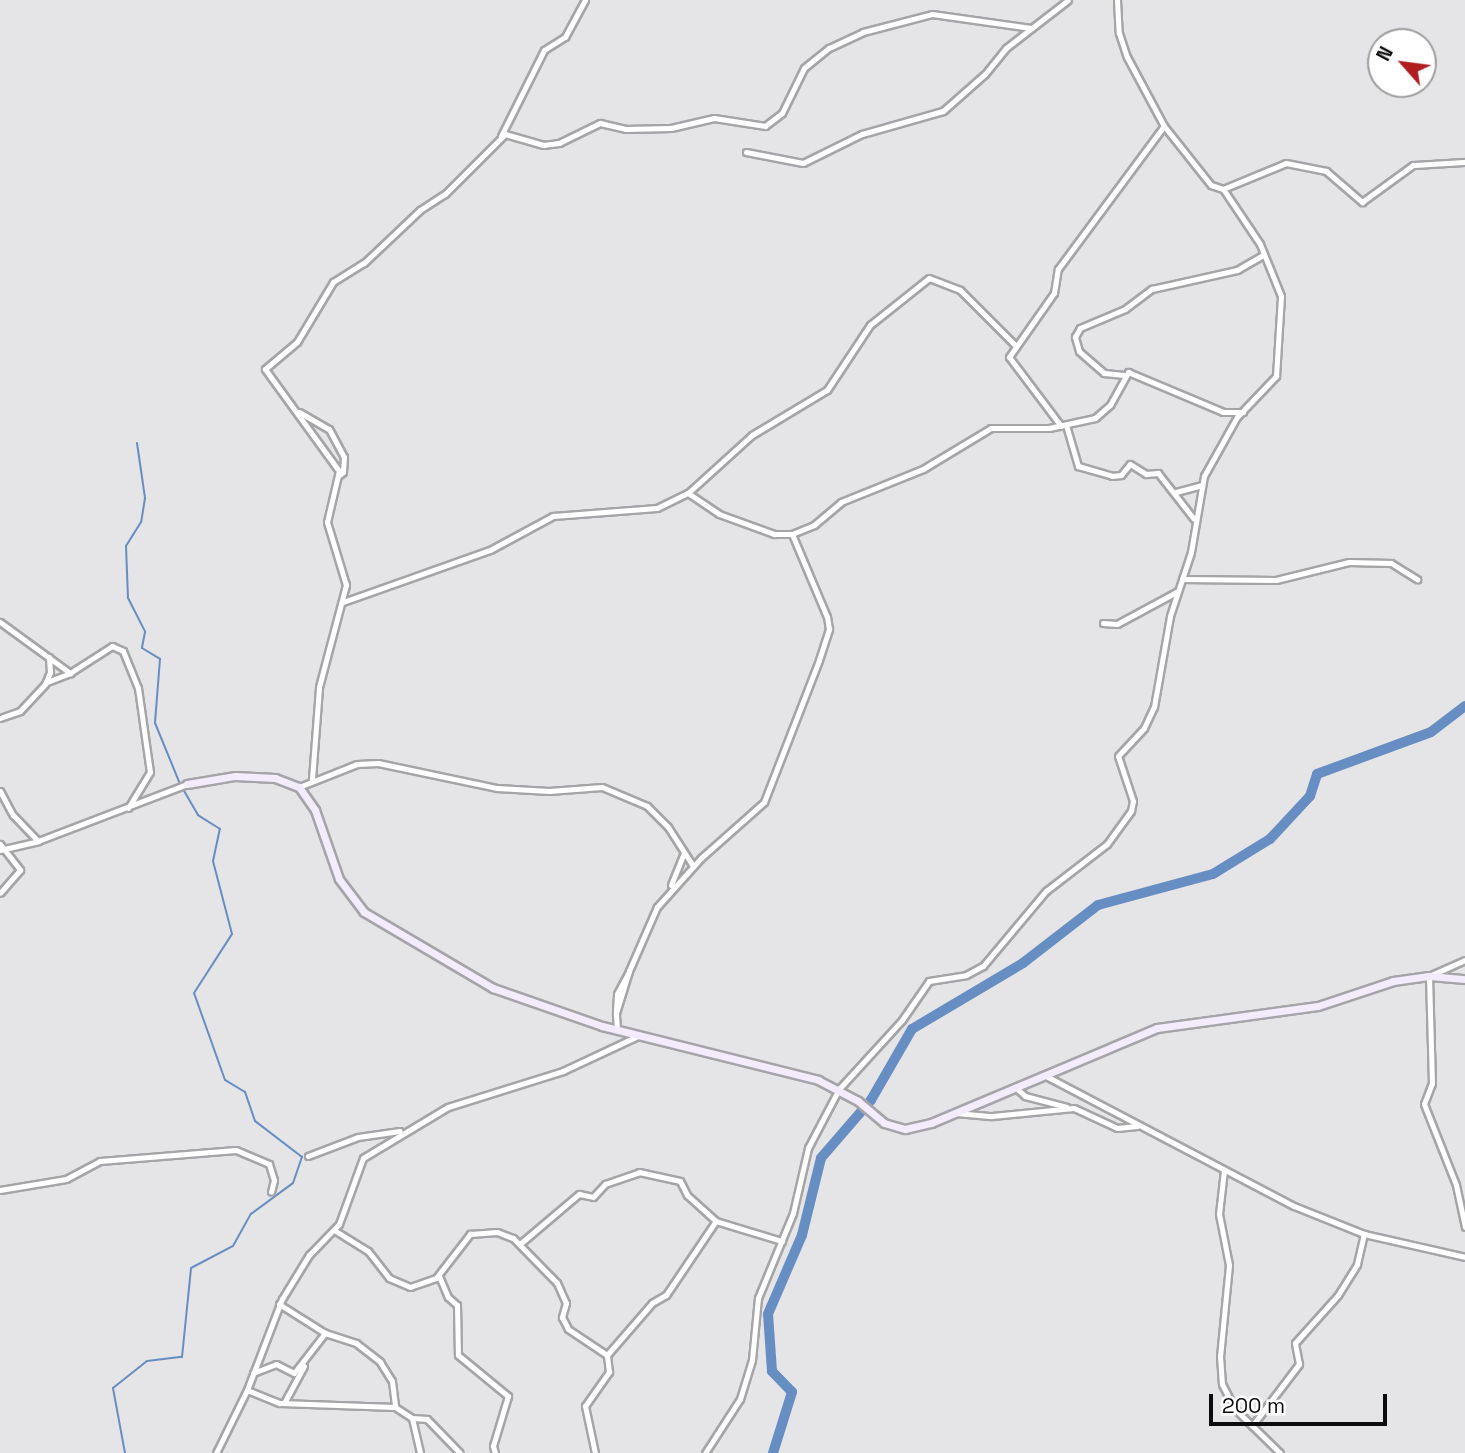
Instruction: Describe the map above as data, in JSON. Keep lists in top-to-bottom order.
{
  "scale_bar": "200 m",
  "north": "top left"
}
